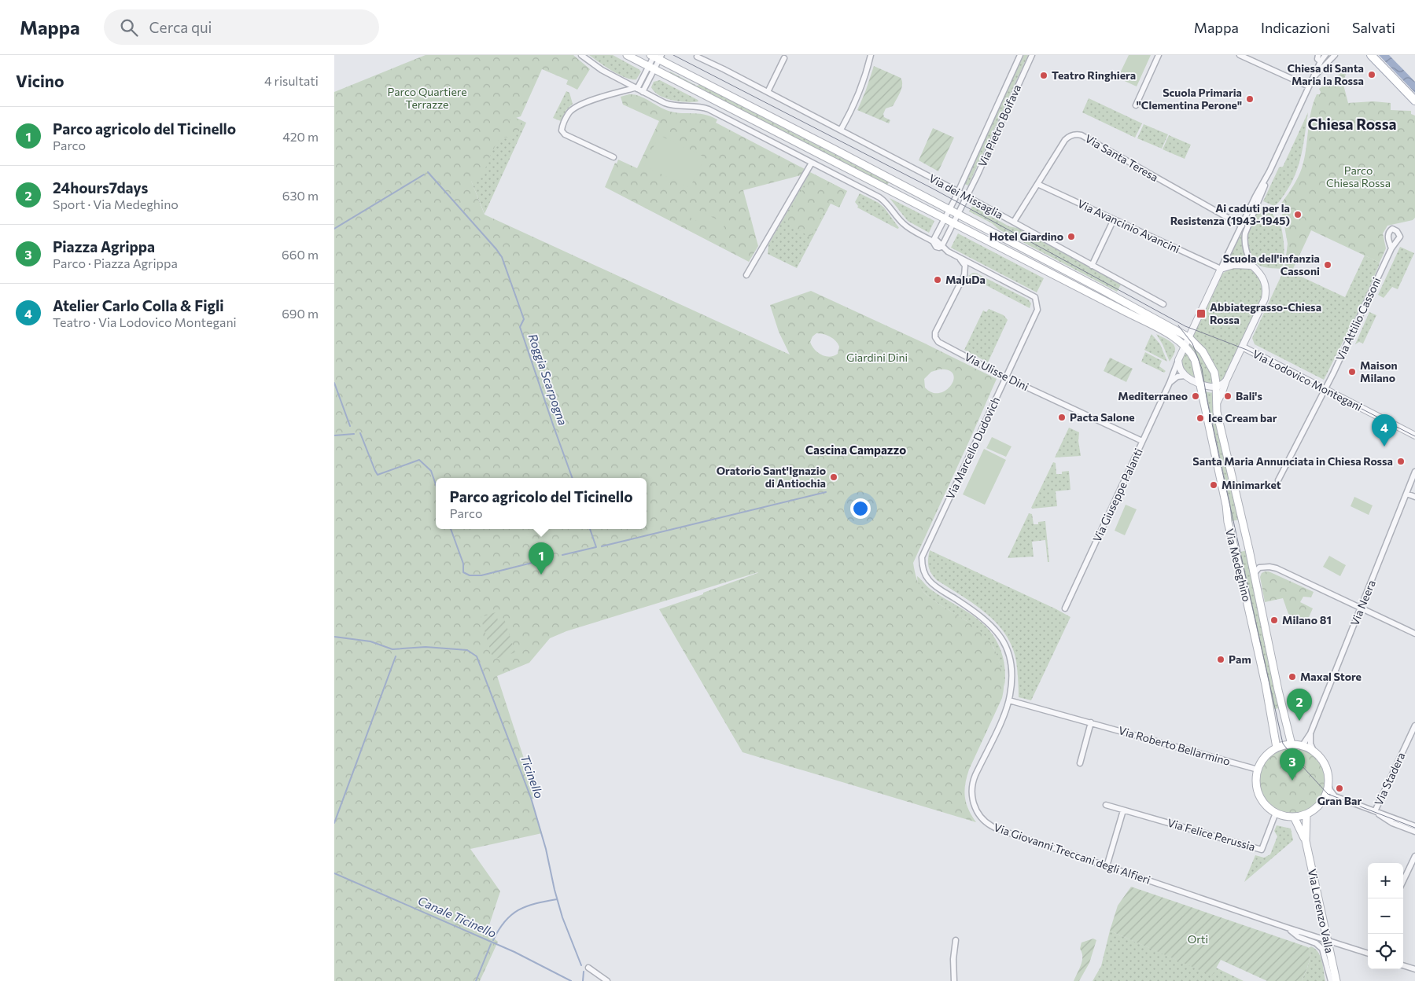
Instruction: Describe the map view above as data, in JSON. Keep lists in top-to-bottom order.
{
  "streets": {
    "main road": ["Via dei Missaglia", "Via Medeghino", "Via Lorenzo Valla"],
    "street": [
      "Via Pietro Boifava",
      "Via Santa Teresa",
      "Via Avancinio Avancini",
      "Via Attilio Cassoni",
      "Via Ulisse Dini",
      "Via Lodovico Montegani",
      "Via Marcello Dudovich",
      "Via Giuseppe Palanti",
      "Via Neera",
      "Via Roberto Bellarmino",
      "Via Stadera",
      "Via Felice Perussia",
      "Via Giovanni Treccani degli Alfieri"
    ]
  },
  "crossings": [
    ["Via Pietro Boifava", "Via dei Missaglia"],
    ["Via Santa Teresa", "Via dei Missaglia"],
    ["Via Santa Teresa", "Via Avancinio Avancini"],
    ["Via dei Missaglia", "Via Medeghino"],
    ["Via Attilio Cassoni", "Via Lodovico Montegani"],
    ["Via Ulisse Dini", "Via Marcello Dudovich"],
    ["Via Ulisse Dini", "Via Giuseppe Palanti"],
    ["Via Marcello Dudovich", "Via Giovanni Treccani degli Alfieri"],
    ["Via Medeghino", "Via Neera"],
    ["Via Medeghino", "Via Roberto Bellarmino"],
    ["Via Medeghino", "Via Felice Perussia"],
    ["Via Medeghino", "Via Lorenzo Valla"],
    ["Via Neera", "Via Roberto Bellarmino"],
    ["Via Neera", "Via Felice Perussia"],
    ["Via Neera", "Via Lorenzo Valla"],
    ["Via Roberto Bellarmino", "Via Felice Perussia"],
    ["Via Roberto Bellarmino", "Via Giovanni Treccani degli Alfieri"],
    ["Via Roberto Bellarmino", "Via Lorenzo Valla"],
    ["Via Felice Perussia", "Via Lorenzo Valla"],
    ["Via Giovanni Treccani degli Alfieri", "Via Lorenzo Valla"]
  ],
  "districts": ["Chiesa Rossa", "Cascina Campazzo"],
  "water": ["Roggia Scarpogna", "Ticinello", "Canale Ticinello"],
  "parks": [
    "Parco Quartiere Terrazze",
    "Parco Chiesa Rossa",
    "Giardini Dini",
    "Orti"
  ],
  "places": {
    "other": [
      "Chiesa di Santa Maria la Rossa",
      "Teatro Ringhiera",
      "Scuola Primaria \"Clementina Perone\"",
      "Ai caduti per la Resistenza (1943-1945)",
      "Hotel Giardino",
      "Scuola dell'infanzia Cassoni",
      "MaJuDa",
      "Maison Milano",
      "Mediterraneo",
      "Bali's",
      "Pacta Salone",
      "Ice Cream bar",
      "Santa Maria Annunciata in Chiesa Rossa",
      "Oratorio Sant'Ignazio di Antiochia",
      "Minimarket",
      "Milano 81",
      "Pam",
      "Maxal Store",
      "Gran Bar"
    ],
    "transit": ["Abbiategrasso-Chiesa Rossa"]
  },
  "page": {
    "header": "Mappa",
    "search": "Cerca qui",
    "nav": ["Mappa", "Indicazioni", "Salvati"],
    "heading": ["Vicino", "4 risultati"],
    "list": [
      {
        "mark": "1",
        "name": "Parco agricolo del Ticinello",
        "note": "Parco",
        "value": "420 m"
      },
      {
        "mark": "2",
        "name": "24hours7days",
        "note": "Sport · Via Medeghino",
        "value": "630 m"
      },
      {
        "mark": "3",
        "name": "Piazza Agrippa",
        "note": "Parco · Piazza Agrippa",
        "value": "660 m"
      },
      {
        "mark": "4",
        "name": "Atelier Carlo Colla & Figli",
        "note": "Teatro · Via Lodovico Montegani",
        "value": "690 m"
      }
    ],
    "pins": [
      "4",
      "1",
      "2",
      "3"
    ],
    "popup": ["Parco agricolo del Ticinello", "Parco"],
    "map_buttons": ["+", "−"]
  }
}
